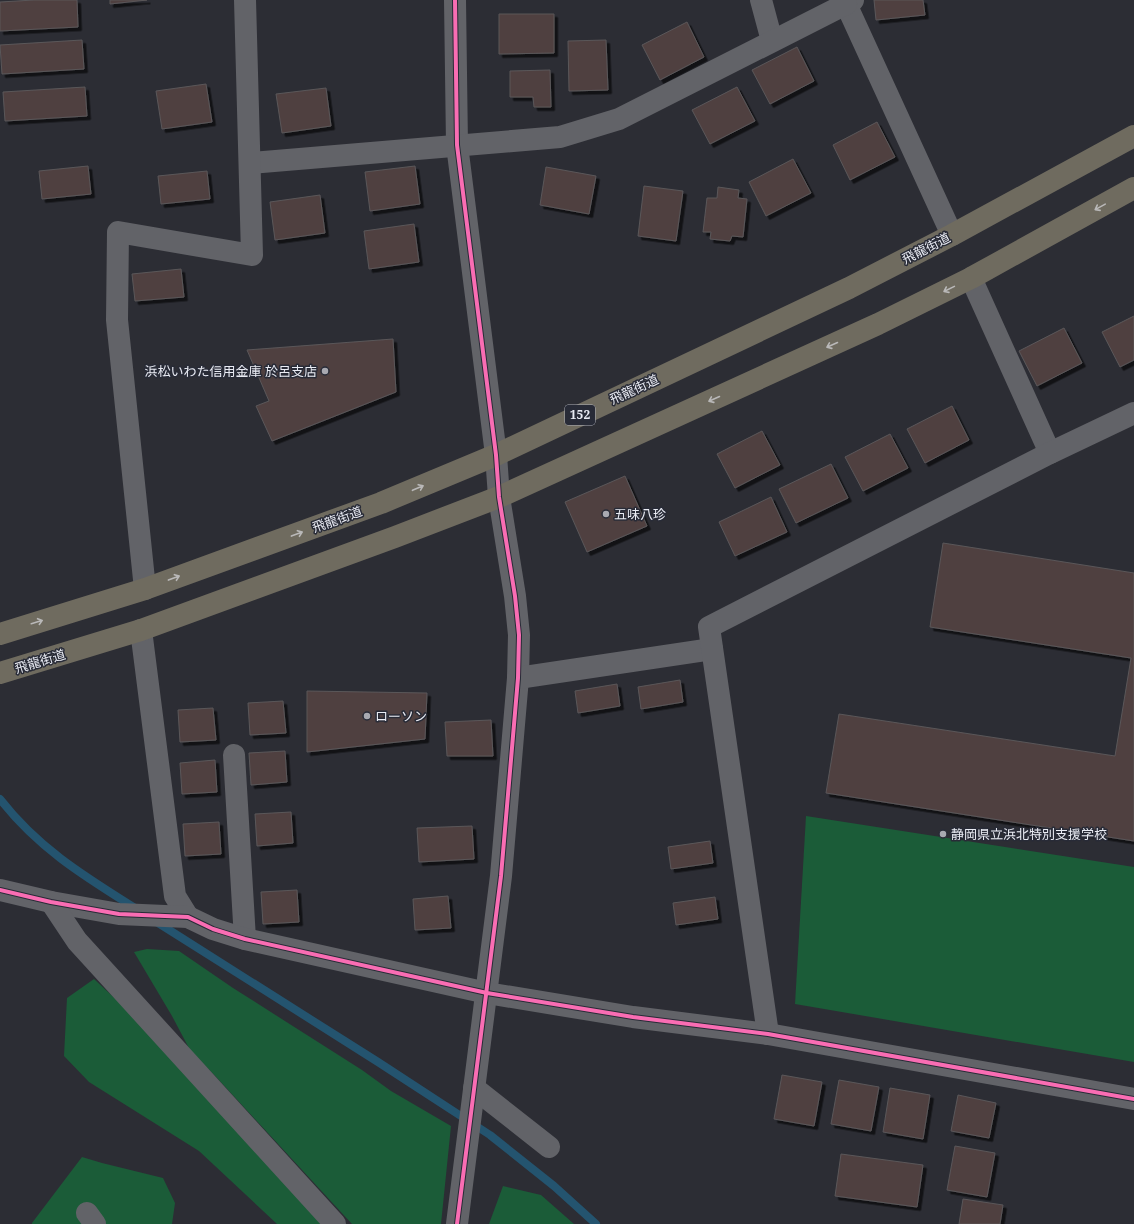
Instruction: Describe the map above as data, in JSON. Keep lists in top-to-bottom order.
{
  "streets": {
    "highway": ["飛龍街道", "152"]
  },
  "places": [
    "浜松いわた信用金庫 於呂支店",
    "五味八珍",
    "ローソン",
    "静岡県立浜北特別支援学校"
  ]
}
